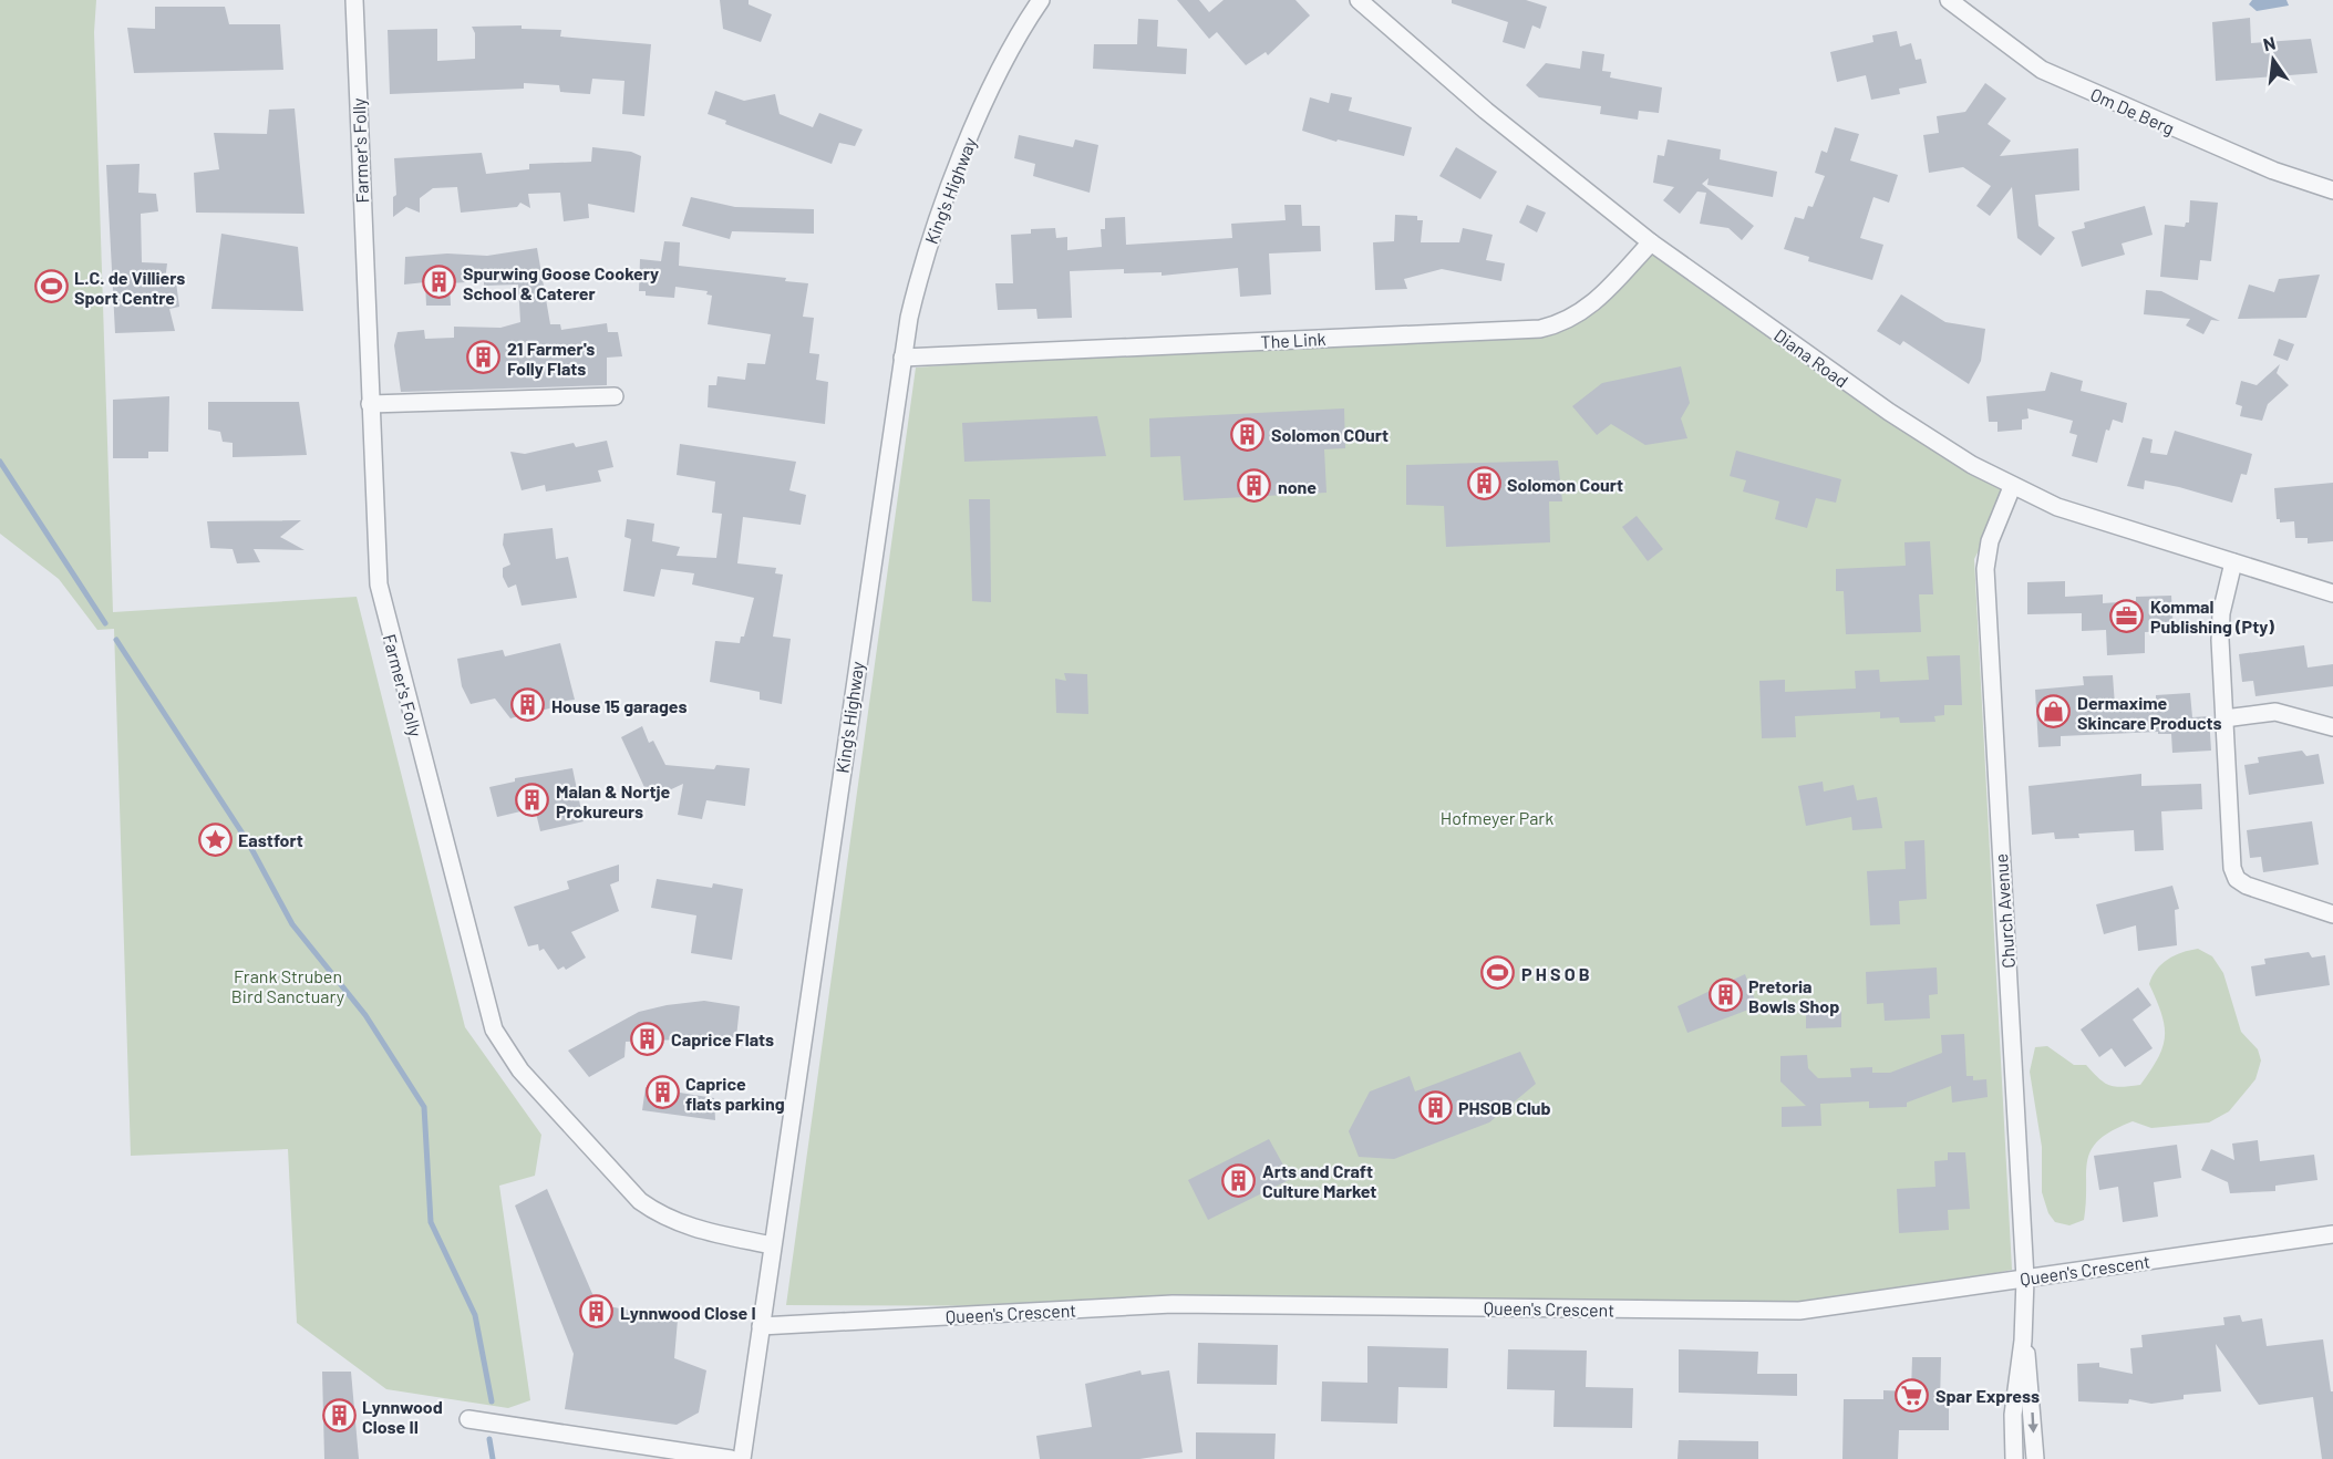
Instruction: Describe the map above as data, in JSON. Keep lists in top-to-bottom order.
{
  "streets": {
    "street": [
      "Om De Berg",
      "Farmer's Folly",
      "King's Highway",
      "The Link",
      "Diana Road",
      "Church Avenue",
      "Queen's Crescent"
    ]
  },
  "crossings": [
    ["Farmer's Folly", "King's Highway"],
    ["King's Highway", "The Link"],
    ["King's Highway", "Queen's Crescent"],
    ["The Link", "Diana Road"],
    ["Diana Road", "Church Avenue"],
    ["Church Avenue", "Queen's Crescent"]
  ],
  "parks": ["Hofmeyer Park", "Frank Struben Bird Sanctuary"],
  "places": {
    "building": [
      "Spurwing Goose Cookery School & Caterer",
      "21 Farmer's Folly Flats",
      "Solomon COurt",
      "Solomon Court",
      "none",
      "House 15 garages",
      "Malan & Nortje Prokureurs",
      "Pretoria Bowls Shop",
      "Caprice Flats",
      "Caprice flats parking",
      "PHSOB Club",
      "Arts and Craft Culture Market",
      "Lynnwood Close I",
      "Lynnwood Close II"
    ],
    "sports": ["L.C. de Villiers Sport Centre", "P H S O B"],
    "office": ["Kommal Publishing (Pty)"],
    "shop": ["Dermaxime Skincare Products"],
    "place": ["Eastfort"],
    "supermarket": ["Spar Express"]
  },
  "north": "top"
}
